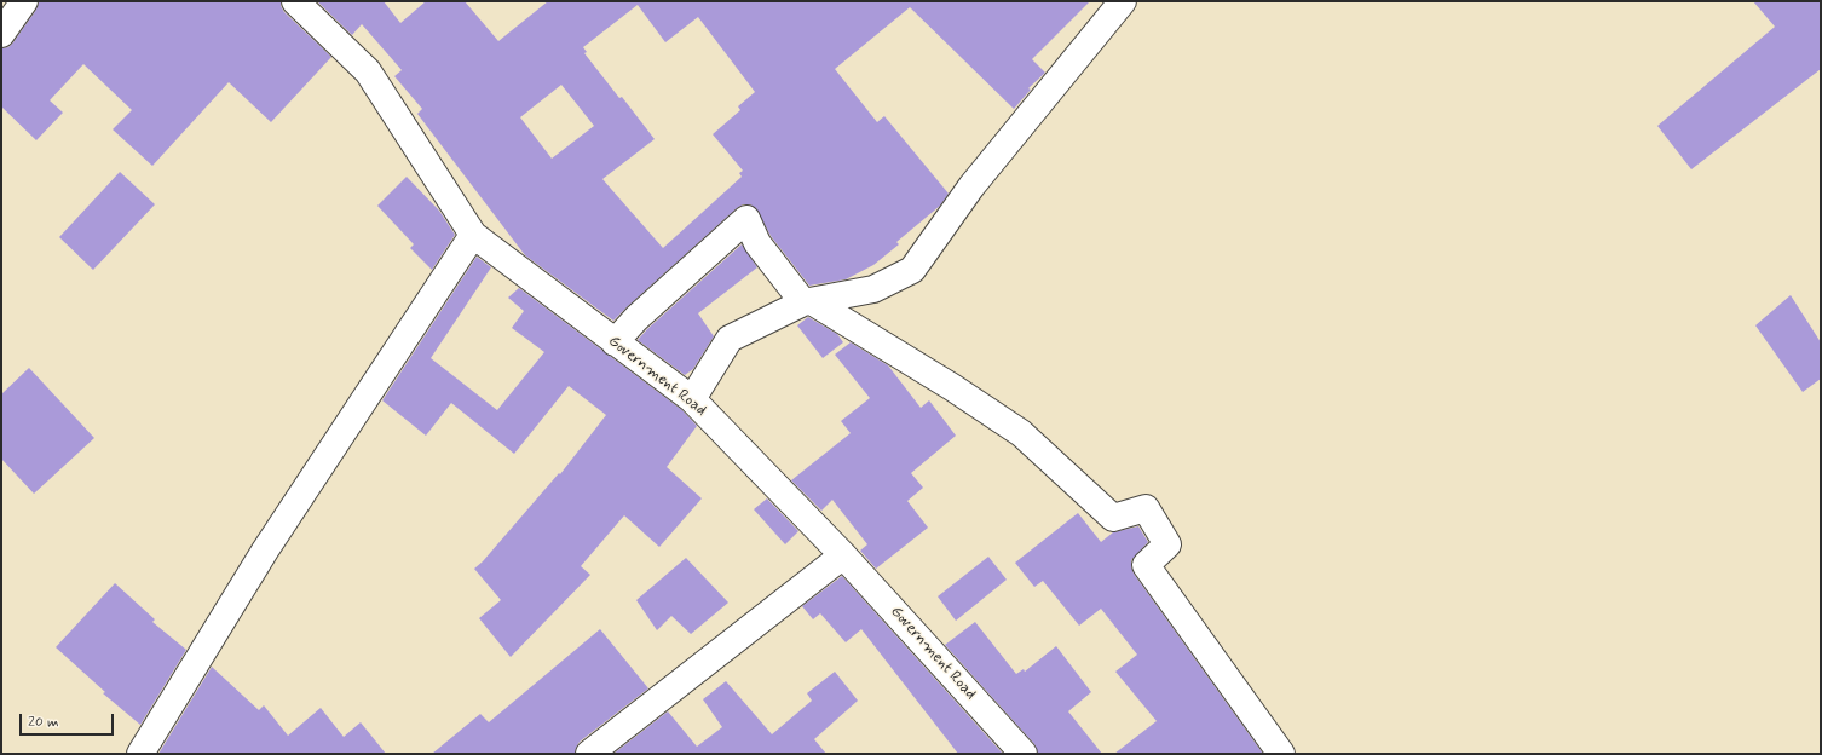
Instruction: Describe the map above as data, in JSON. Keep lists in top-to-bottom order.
{
  "streets": {
    "street": ["Government Road"]
  },
  "scale_bar": "20 m"
}
